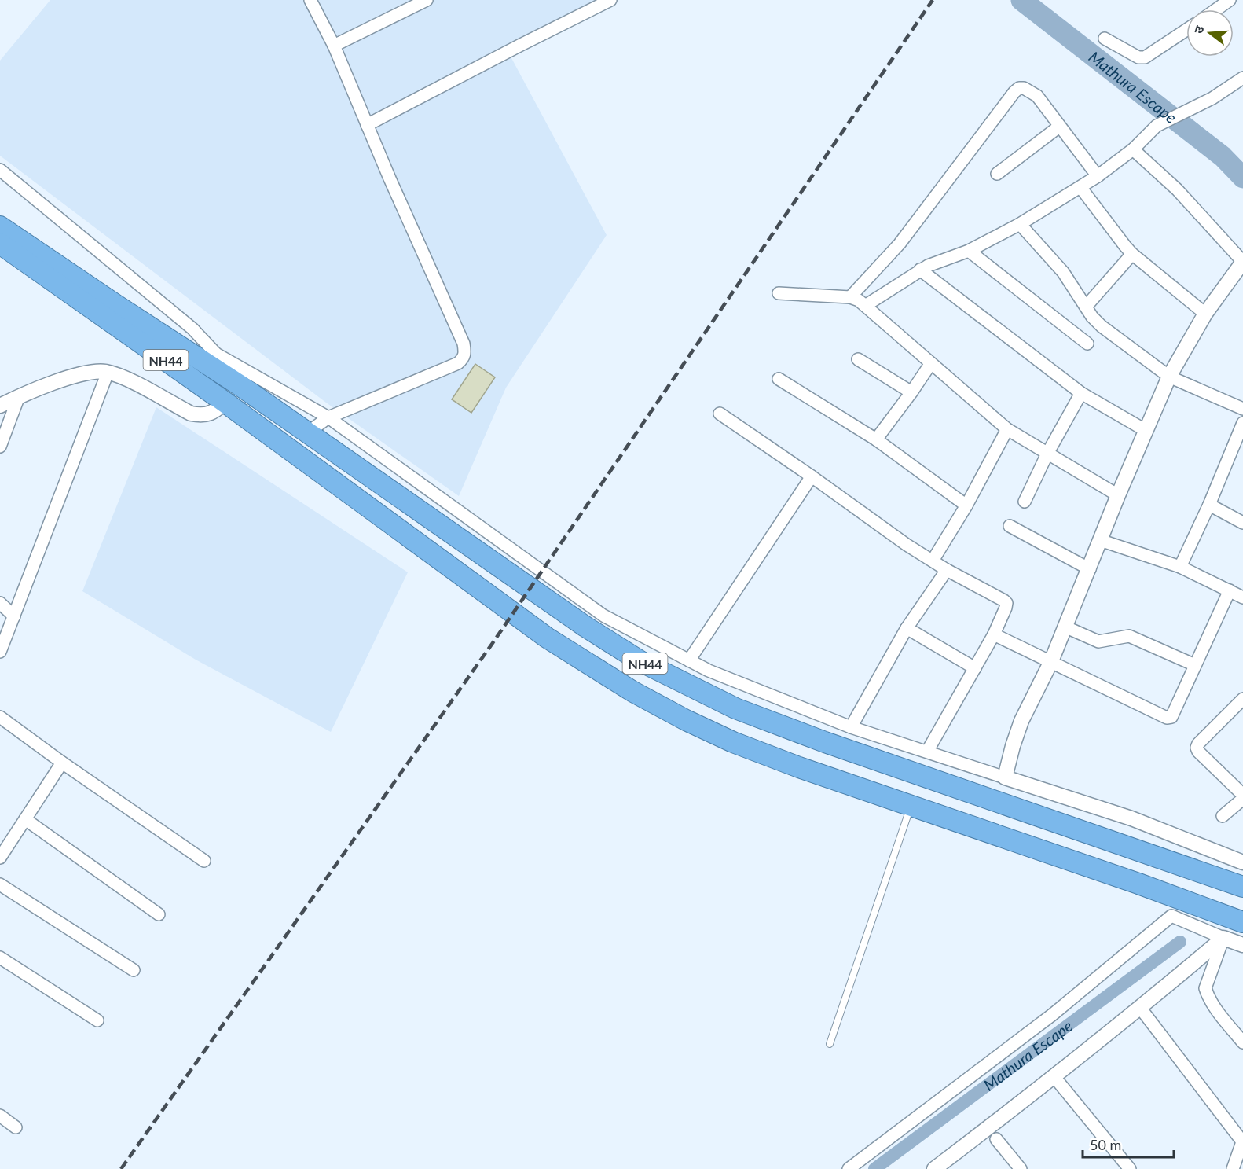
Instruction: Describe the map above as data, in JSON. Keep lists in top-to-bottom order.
{
  "streets": {
    "highway": ["NH44"]
  },
  "water": ["Mathura Escape"],
  "scale_bar": "50 m",
  "north": "left"
}
